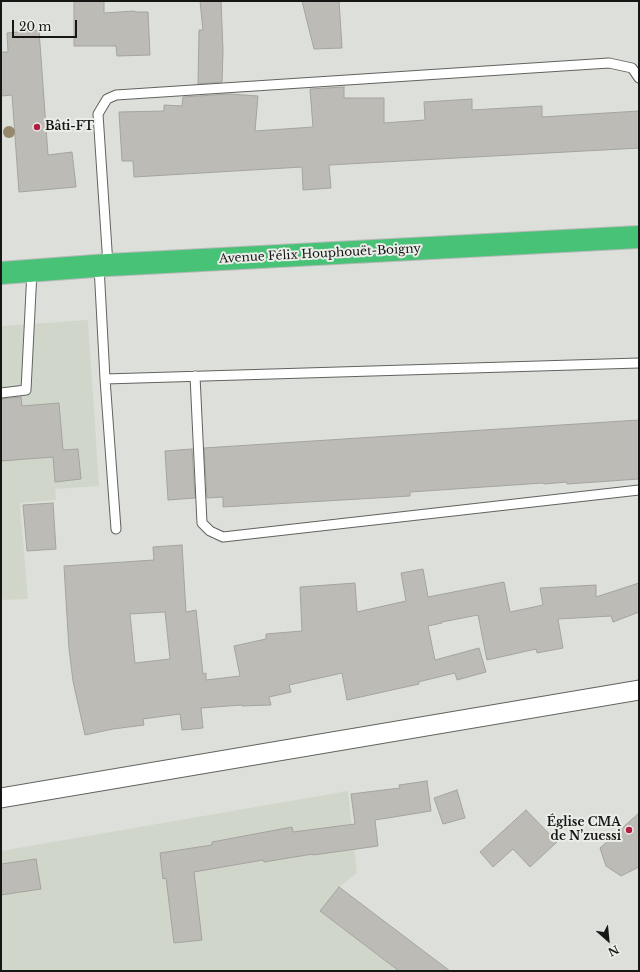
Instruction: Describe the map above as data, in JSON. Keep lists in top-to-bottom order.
{
  "streets": {
    "highway": ["Avenue Félix Houphouët-Boigny"]
  },
  "places": ["Bâti-FT", "Église CMA de N’zuessi"],
  "scale_bar": "20 m",
  "north": "bottom right"
}
